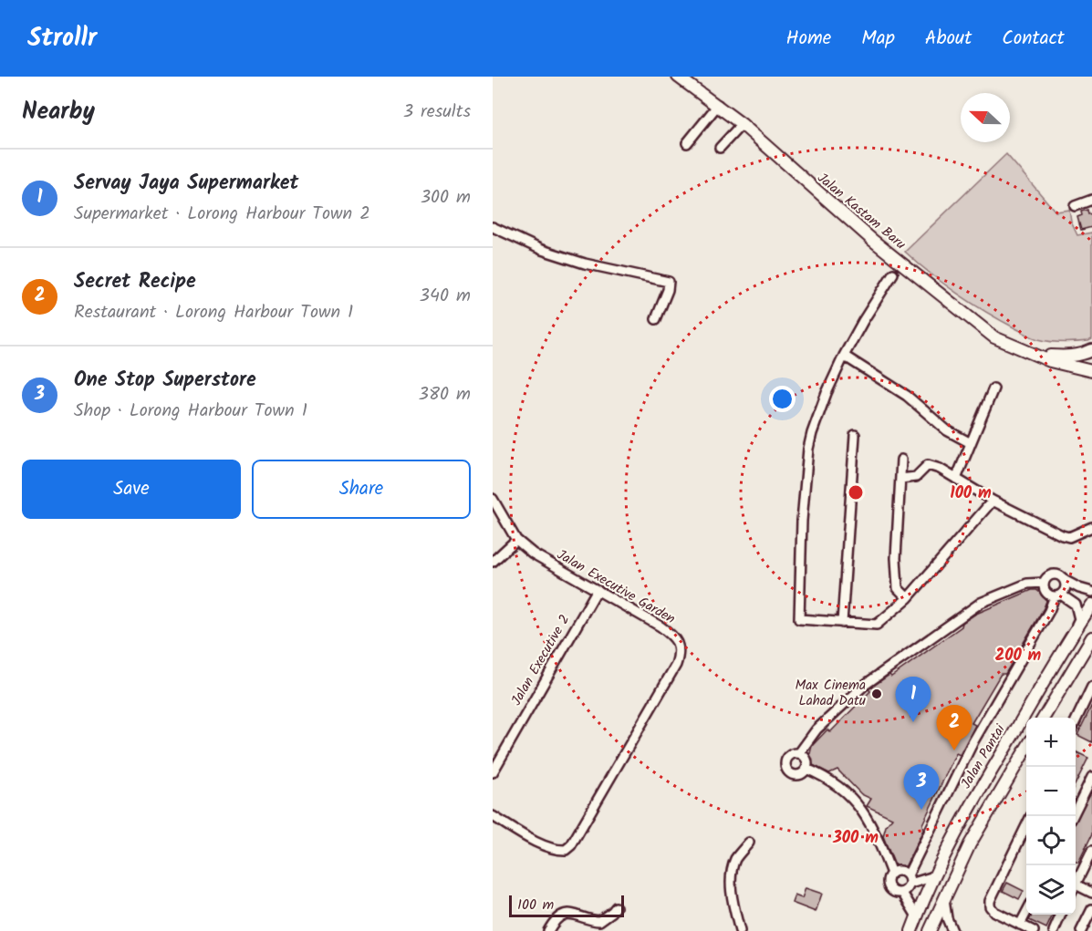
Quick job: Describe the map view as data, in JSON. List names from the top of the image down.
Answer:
{
  "streets": {
    "street": [
      "Jalan Kastam Baru",
      "Jalan Executive Garden",
      "Jalan Executive 2",
      "Jalan Pantai"
    ]
  },
  "crossings": [
    ["Jalan Executive Garden", "Jalan Executive 2"]
  ],
  "places": ["Max Cinema Lahad Datu"],
  "scale_bar": "100 m",
  "north": "left",
  "page": {
    "header": "Strollr",
    "nav": [
      "Home",
      "Map",
      "About",
      "Contact"
    ],
    "heading": ["Nearby", "3 results"],
    "list": [
      {
        "mark": "1",
        "name": "Servay Jaya Supermarket",
        "note": "Supermarket · Lorong Harbour Town 2",
        "value": "300 m"
      },
      {
        "mark": "2",
        "name": "Secret Recipe",
        "note": "Restaurant · Lorong Harbour Town 1",
        "value": "340 m"
      },
      {
        "mark": "3",
        "name": "One Stop Superstore",
        "note": "Shop · Lorong Harbour Town 1",
        "value": "380 m"
      }
    ],
    "buttons": ["Save", "Share"],
    "pins": ["1", "2", "3"],
    "map_buttons": ["+", "−"],
    "scale": "100 m"
  },
  "rings": ["100 m", "200 m", "300 m"]
}
